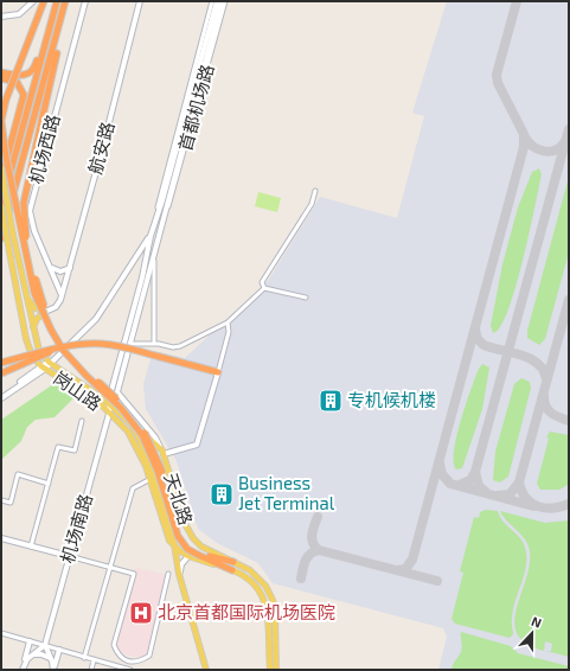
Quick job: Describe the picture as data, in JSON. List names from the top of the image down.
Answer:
{
  "streets": {
    "main road": ["岗山路", "天北路"],
    "street": [
      "首都机场路",
      "航安路",
      "机场西路",
      "机场南路"
    ]
  },
  "crossings": [
    ["首都机场路", "岗山路"],
    ["首都机场路", "天北路"],
    ["航安路", "机场西路"],
    ["岗山路", "天北路"],
    ["岗山路", "机场南路"],
    ["天北路", "机场南路"]
  ],
  "places": {
    "building": ["专机候机楼", "Business Jet Terminal"],
    "hospital": ["北京首都国际机场医院"]
  },
  "north": "top"
}
